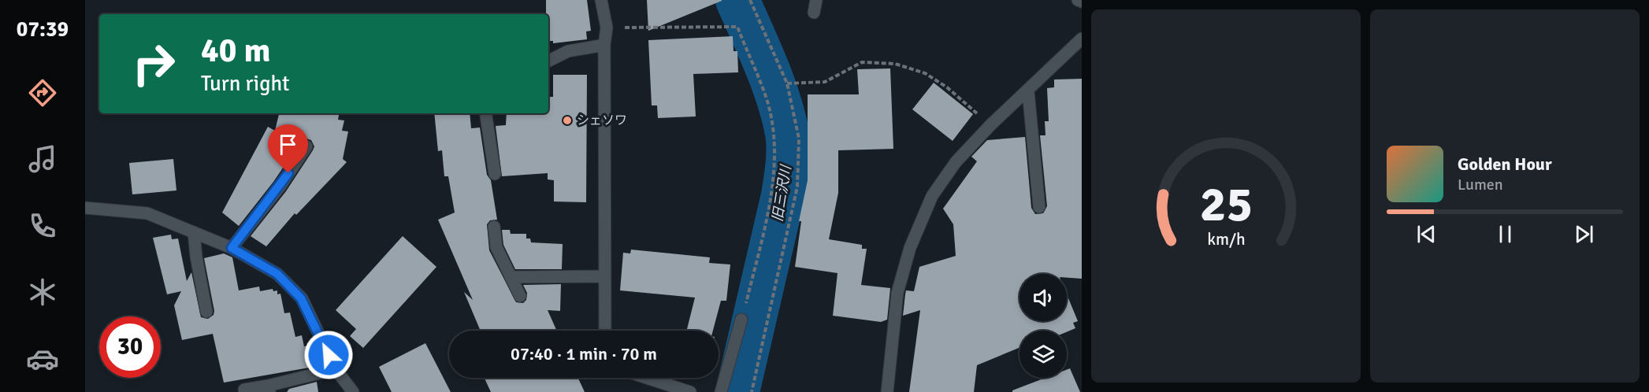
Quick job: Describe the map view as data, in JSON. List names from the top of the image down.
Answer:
{
  "water": ["旧三沢川"],
  "places": ["シェソワ"],
  "page": {
    "tabs": "07:39",
    "turn": ["40 m", "Turn right"],
    "song": ["Golden Hour", "Lumen"],
    "limit": "30",
    "trip": "07:40 · 1 min · 70 m",
    "gauge": ["25", "km/h"]
  }
}
